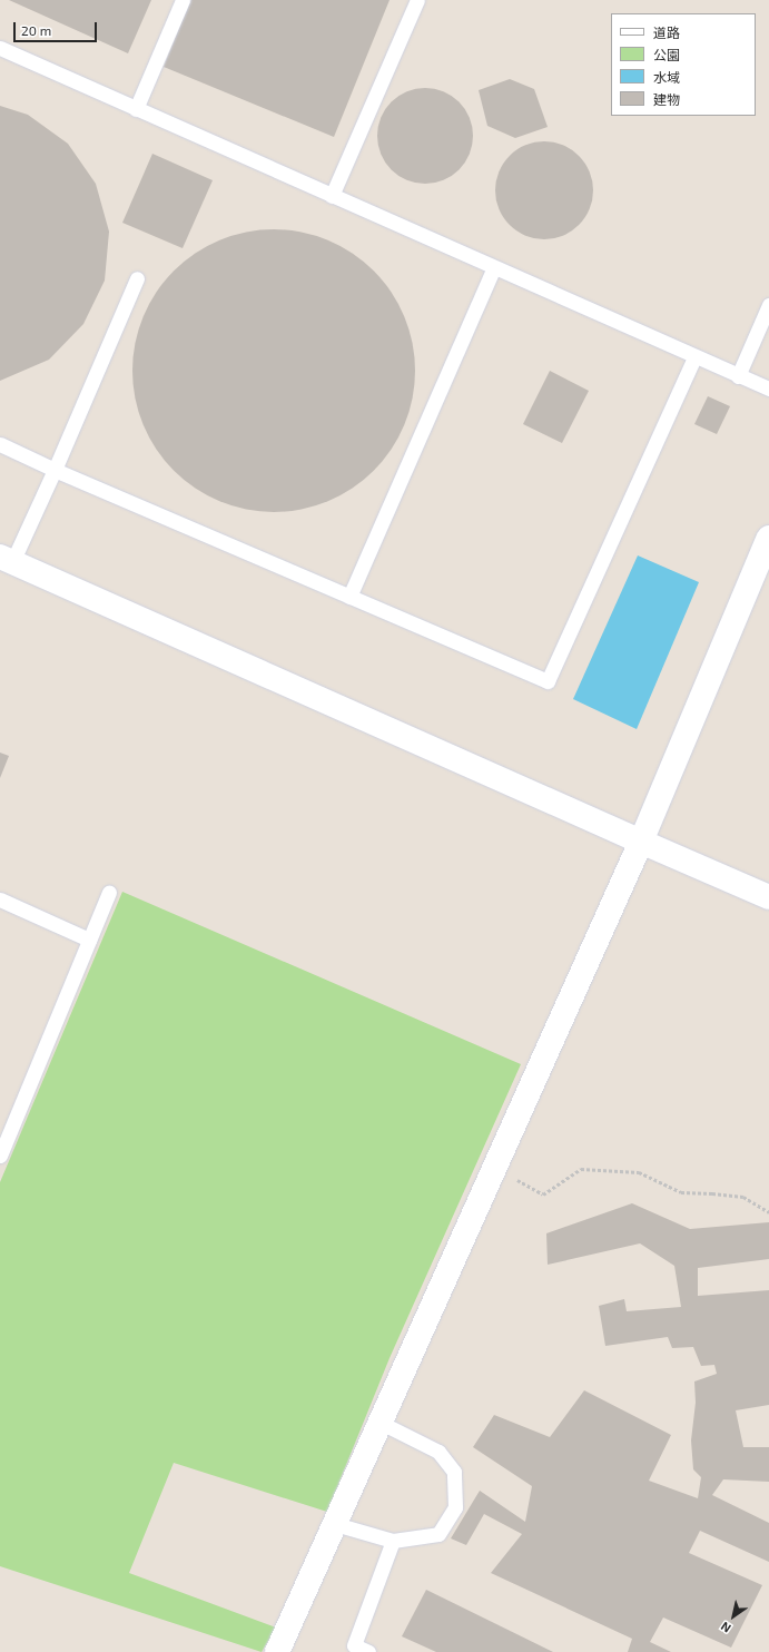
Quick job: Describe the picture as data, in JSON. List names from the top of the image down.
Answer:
{
  "legend": [
    "道路",
    "公園",
    "水域",
    "建物"
  ],
  "scale_bar": "20 m",
  "north": "bottom left"
}
